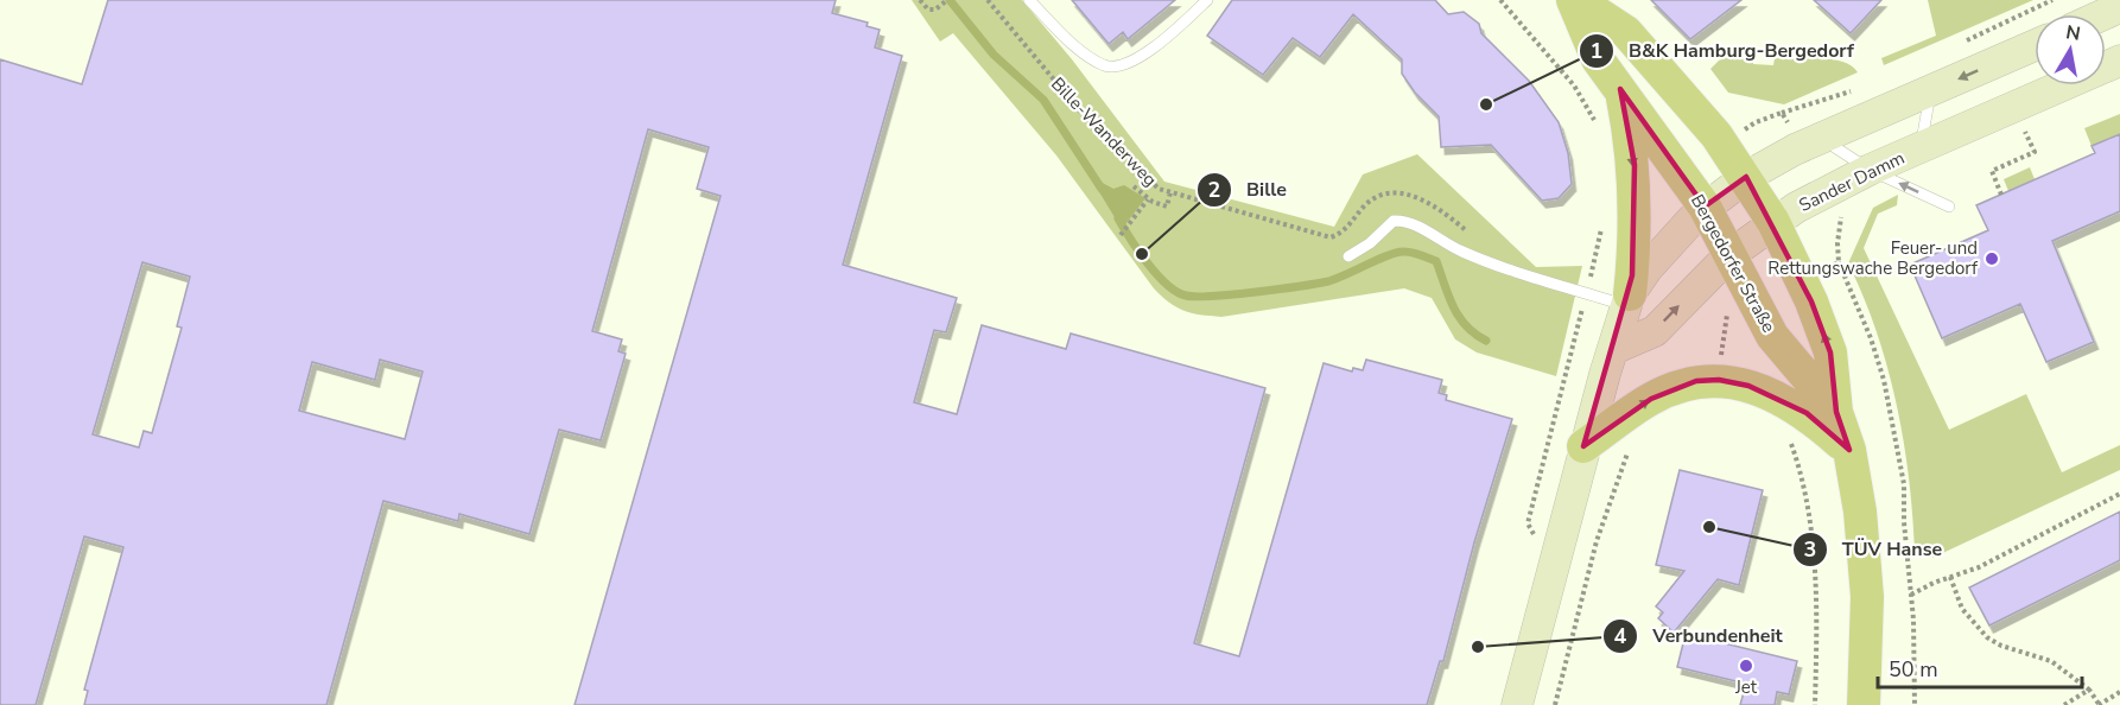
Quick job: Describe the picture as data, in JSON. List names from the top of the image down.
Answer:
{
  "streets": {
    "main road": ["Sander Damm", "Bergedorfer Straße"],
    "path": ["Bille-Wanderweg"]
  },
  "crossings": [
    ["Sander Damm", "Bergedorfer Straße"]
  ],
  "places": [
    "B&K Hamburg-Bergedorf",
    "Bille",
    "Feuer- und Rettungswache Bergedorf",
    "TÜV Hanse",
    "Verbundenheit",
    "Jet"
  ],
  "scale_bar": "50 m",
  "north": "top"
}
